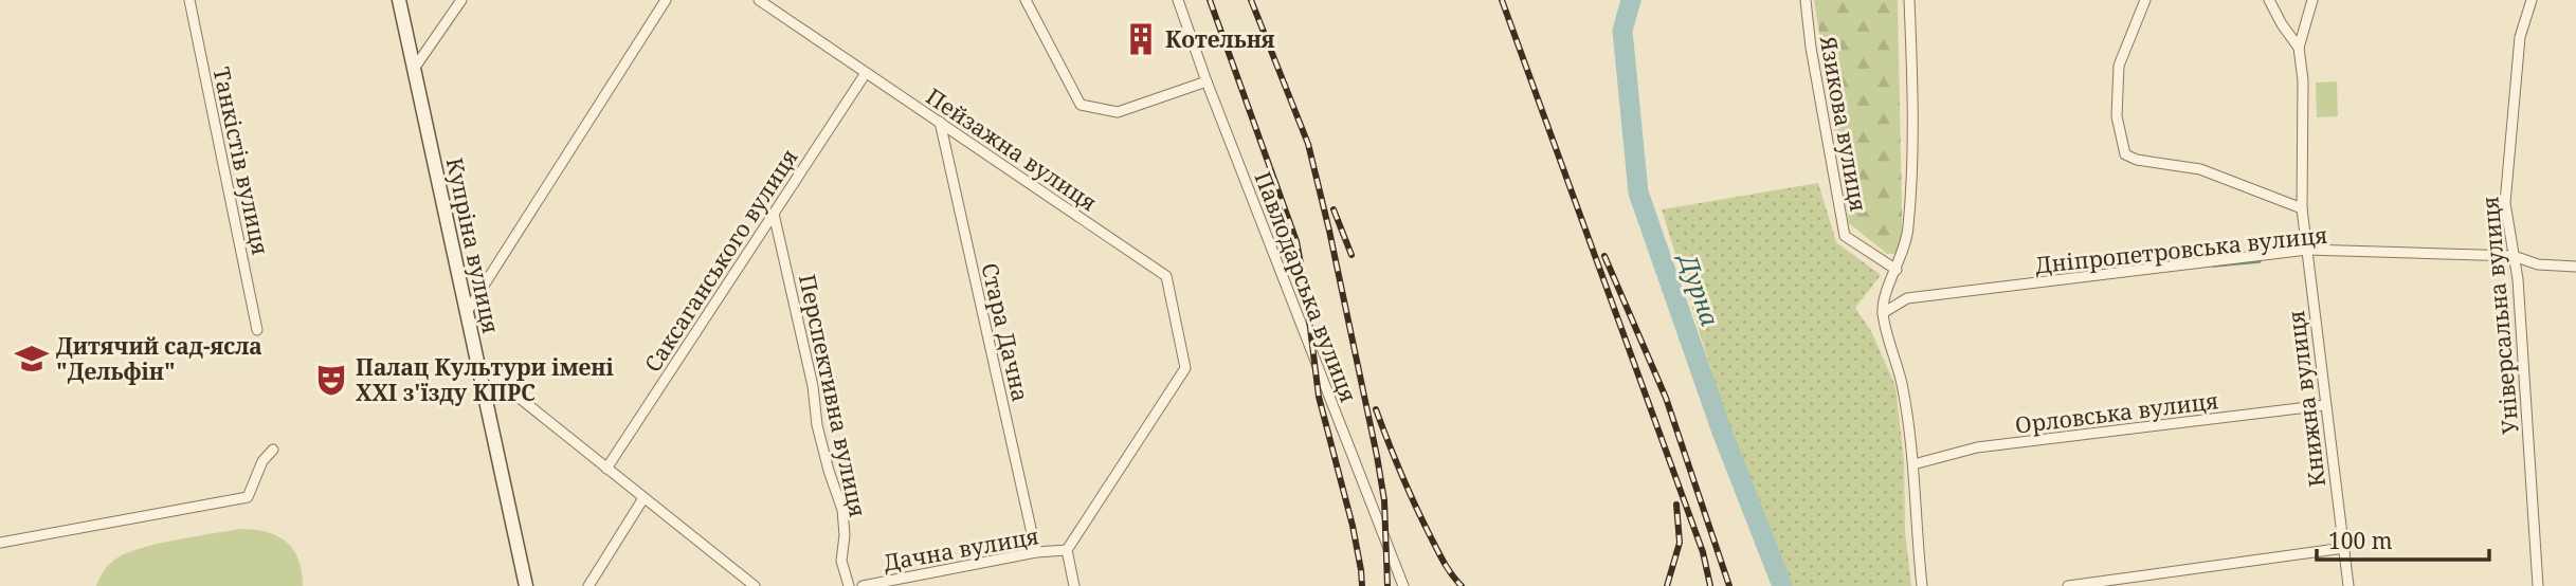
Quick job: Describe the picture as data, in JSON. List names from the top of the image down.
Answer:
{
  "streets": {
    "main road": ["Купріна вулиця"],
    "street": [
      "Язикова вулиця",
      "Пейзажна вулиця",
      "Танкістів вулиця",
      "Дніпропетровська вулиця",
      "Саксаганського вулиця",
      "Павлодарська вулиця",
      "Універсальна вулиця",
      "Стара Дачна",
      "Перспективна вулиця",
      "Книжна вулиця",
      "Орловська вулиця",
      "Дачна вулиця"
    ]
  },
  "crossings": [
    ["Пейзажна вулиця", "Саксаганського вулиця"],
    ["Пейзажна вулиця", "Стара Дачна"],
    ["Пейзажна вулиця", "Дачна вулиця"],
    ["Дніпропетровська вулиця", "Універсальна вулиця"],
    ["Дніпропетровська вулиця", "Книжна вулиця"],
    ["Саксаганського вулиця", "Перспективна вулиця"],
    ["Стара Дачна", "Дачна вулиця"],
    ["Книжна вулиця", "Орловська вулиця"]
  ],
  "water": ["Дурна"],
  "places": {
    "building": ["Котельня"],
    "school or university": ["Дитячий сад-ясла \"Дельфін\""],
    "theatre": ["Палац Культури імені XXI з'їзду КПРС"]
  },
  "scale_bar": "100 m"
}
